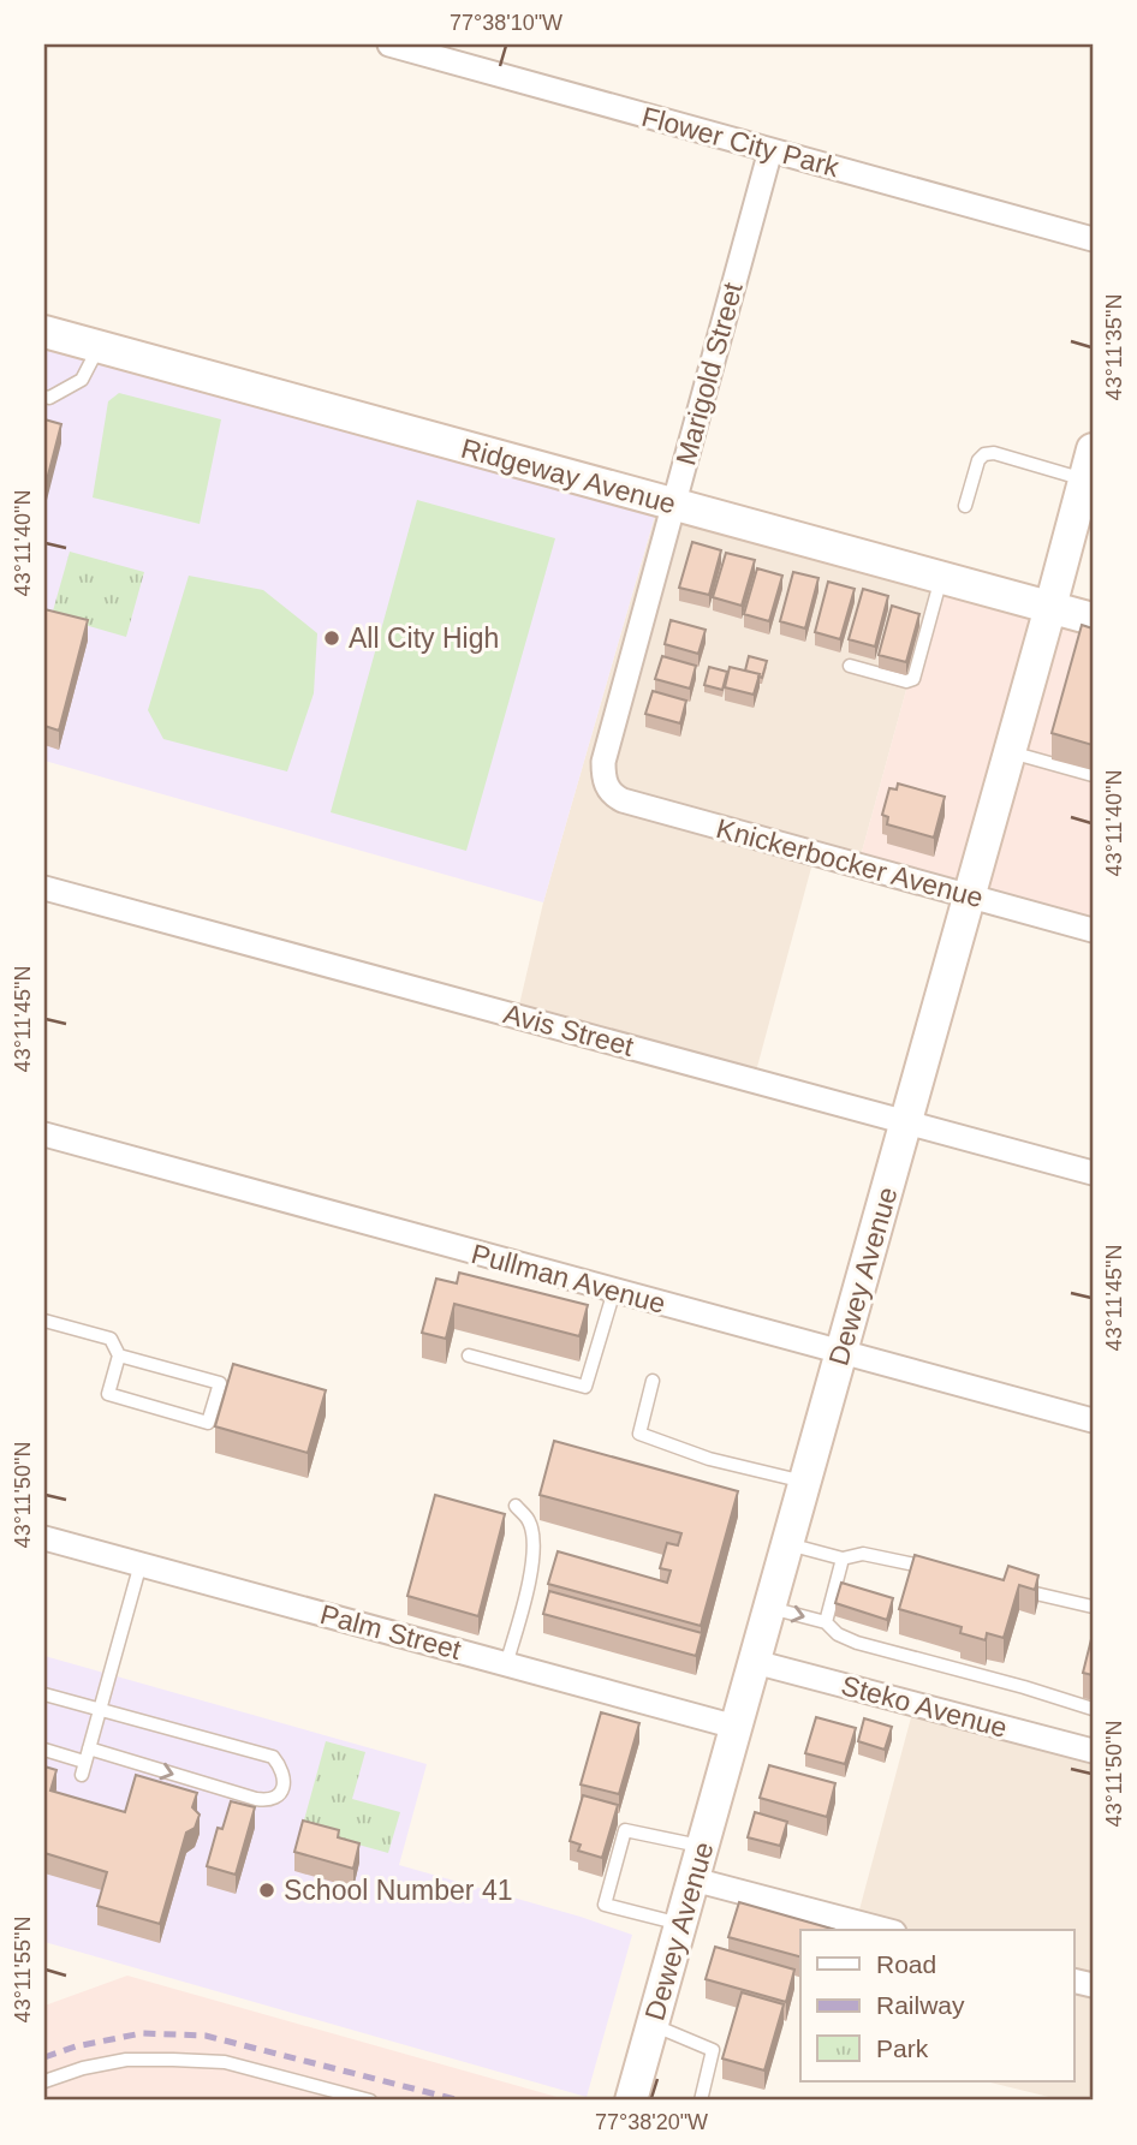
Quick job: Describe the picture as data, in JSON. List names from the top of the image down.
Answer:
{
  "streets": {
    "street": [
      "Flower City Park",
      "Marigold Street",
      "Ridgeway Avenue",
      "Knickerbocker Avenue",
      "Avis Street",
      "Dewey Avenue",
      "Pullman Avenue",
      "Palm Street",
      "Steko Avenue"
    ]
  },
  "crossings": [
    ["Flower City Park", "Marigold Street"],
    ["Marigold Street", "Ridgeway Avenue"],
    ["Marigold Street", "Knickerbocker Avenue"],
    ["Ridgeway Avenue", "Dewey Avenue"],
    ["Knickerbocker Avenue", "Dewey Avenue"],
    ["Avis Street", "Dewey Avenue"],
    ["Dewey Avenue", "Pullman Avenue"],
    ["Dewey Avenue", "Palm Street"],
    ["Dewey Avenue", "Steko Avenue"]
  ],
  "places": ["All City High", "School Number 41"],
  "legend": ["Road", "Railway", "Park"],
  "coordinates": [
    "77°38'10\"W",
    "43°11'35\"N",
    "43°11'40\"N",
    "43°11'45\"N",
    "43°11'50\"N",
    "43°11'55\"N",
    "77°38'20\"W"
  ]
}
